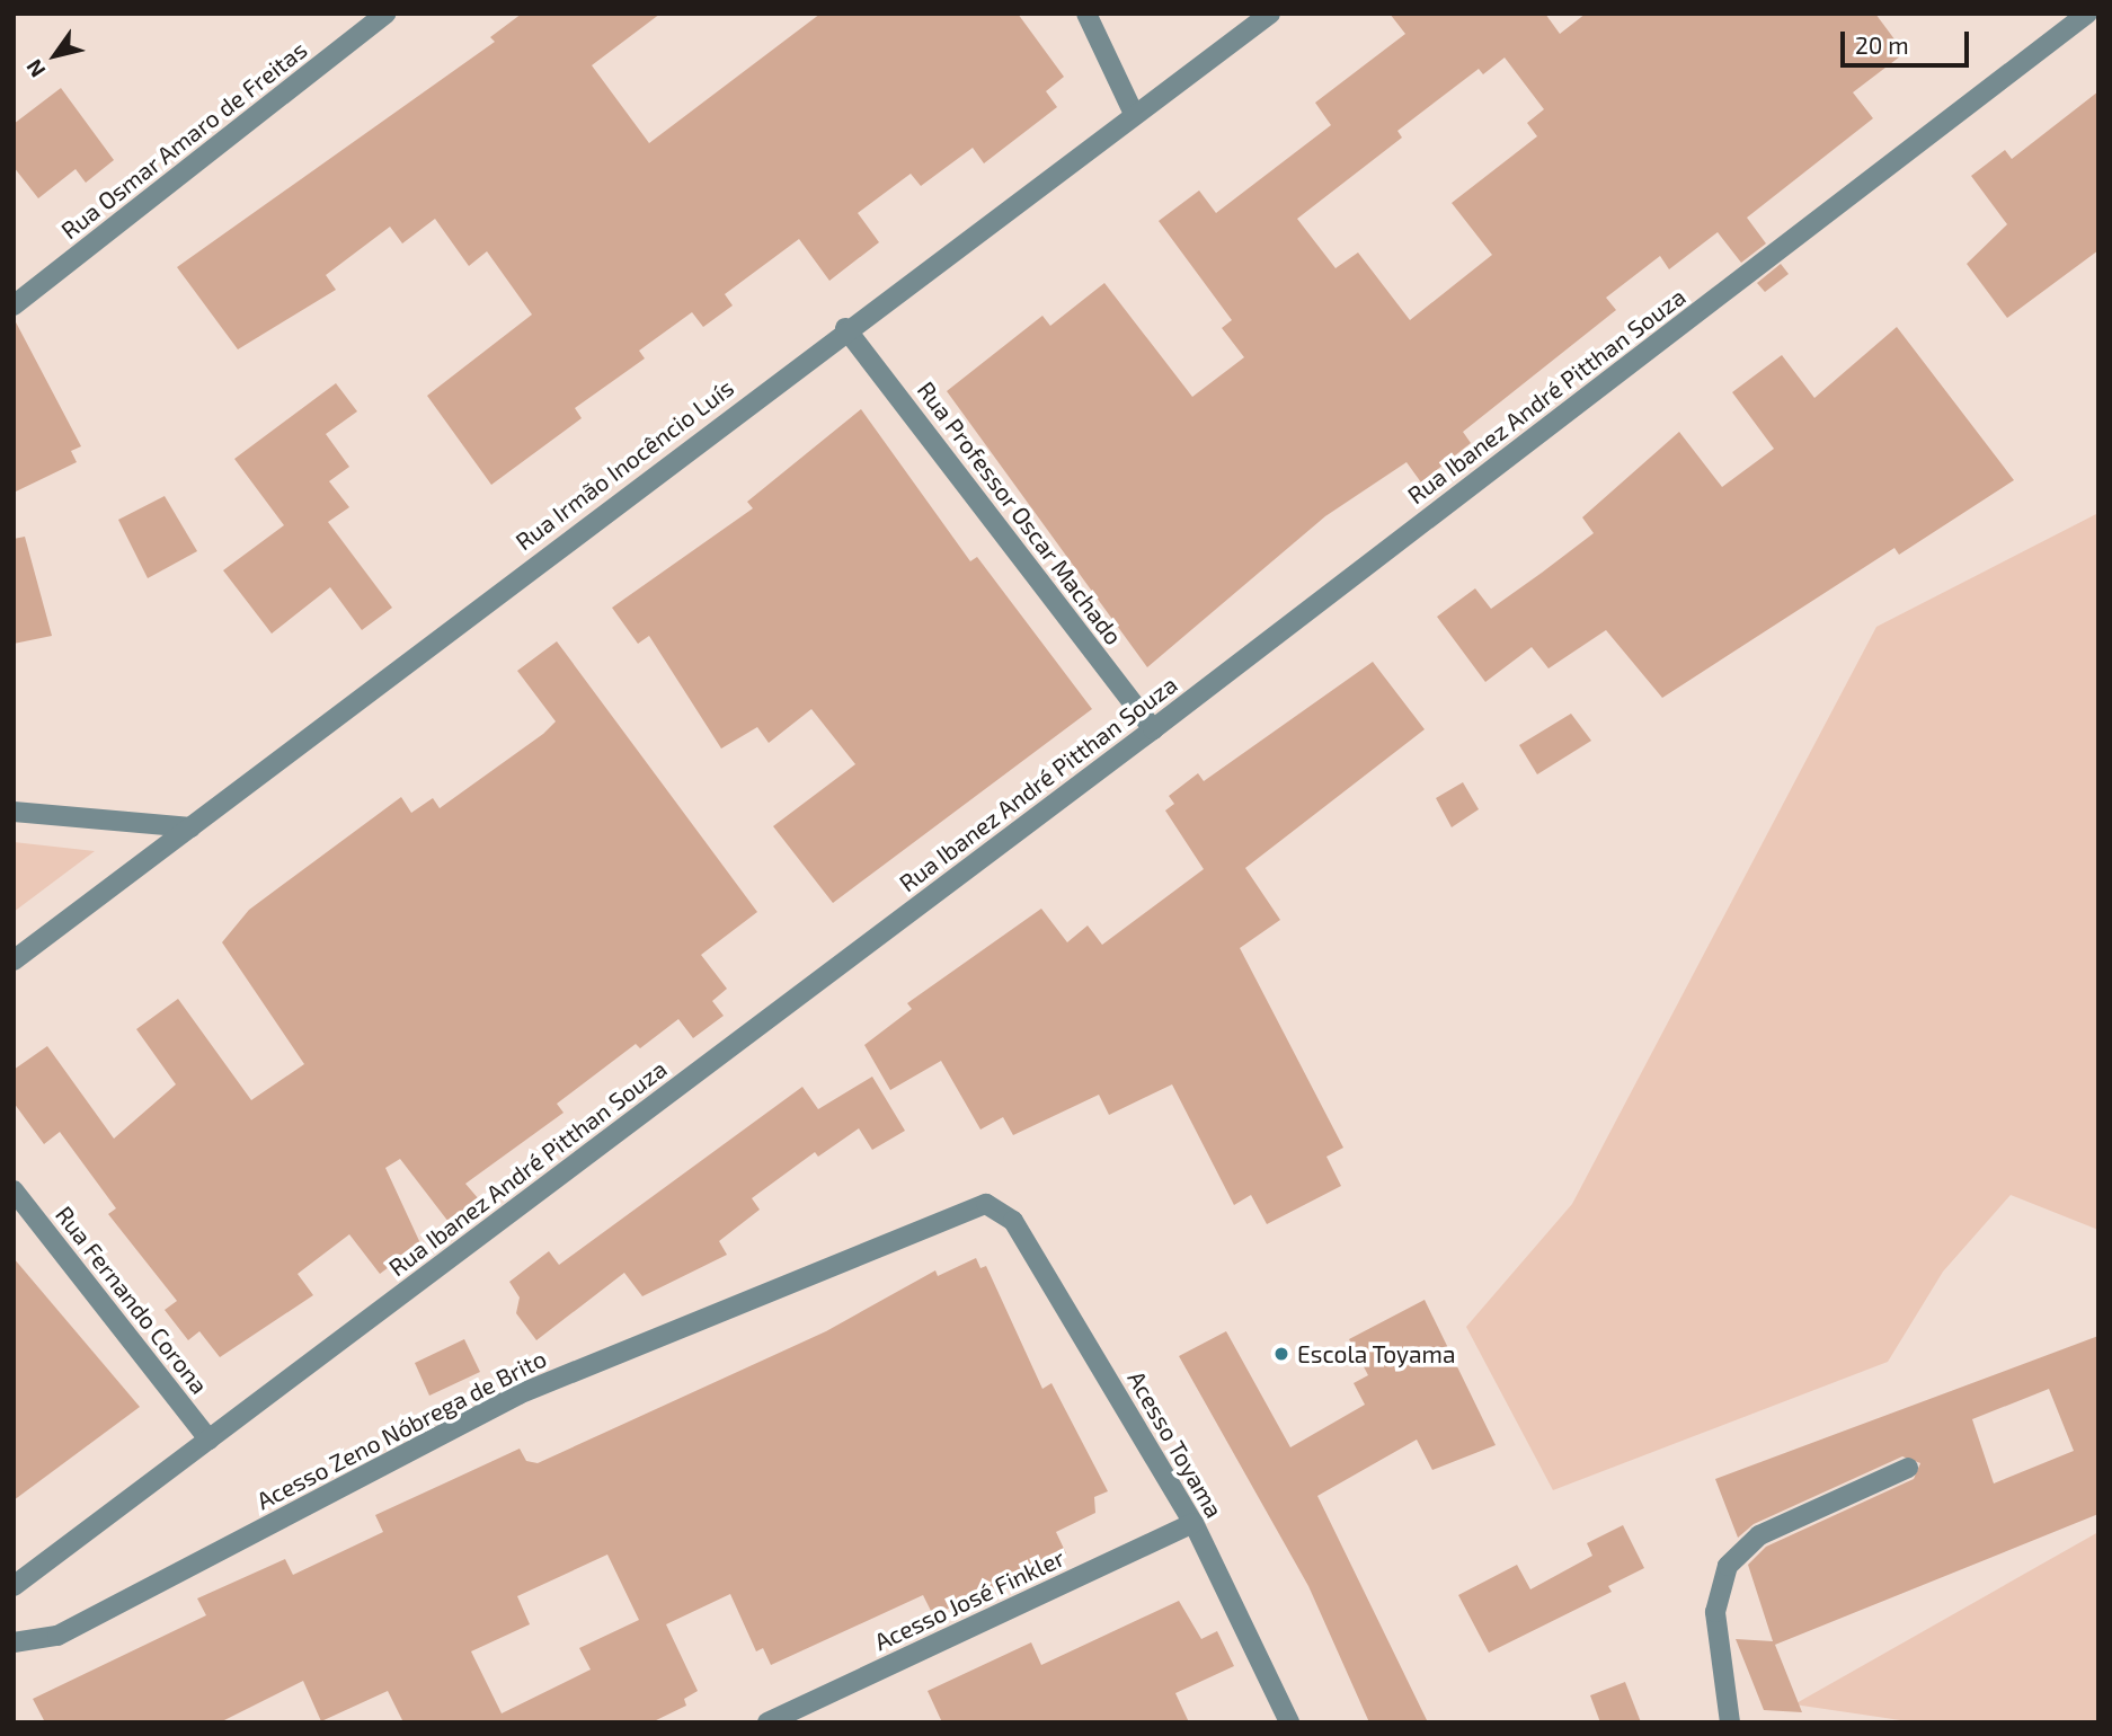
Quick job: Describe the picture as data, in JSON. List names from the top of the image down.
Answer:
{
  "streets": {
    "street": [
      "Rua Osmar Amaro de Freitas",
      "Rua Ibanez André Pitthan Souza",
      "Rua Irmão Inocêncio Luís",
      "Rua Professor Oscar Machado",
      "Rua Fernando Corona",
      "Acesso Zeno Nóbrega de Brito",
      "Acesso Toyama",
      "Acesso José Finkler"
    ]
  },
  "crossings": [
    ["Rua Ibanez André Pitthan Souza", "Rua Professor Oscar Machado"],
    ["Rua Ibanez André Pitthan Souza", "Rua Fernando Corona"],
    ["Rua Irmão Inocêncio Luís", "Rua Professor Oscar Machado"],
    ["Acesso Zeno Nóbrega de Brito", "Acesso Toyama"],
    ["Acesso Toyama", "Acesso José Finkler"]
  ],
  "places": ["Escola Toyama"],
  "scale_bar": "20 m",
  "north": "bottom left"
}
